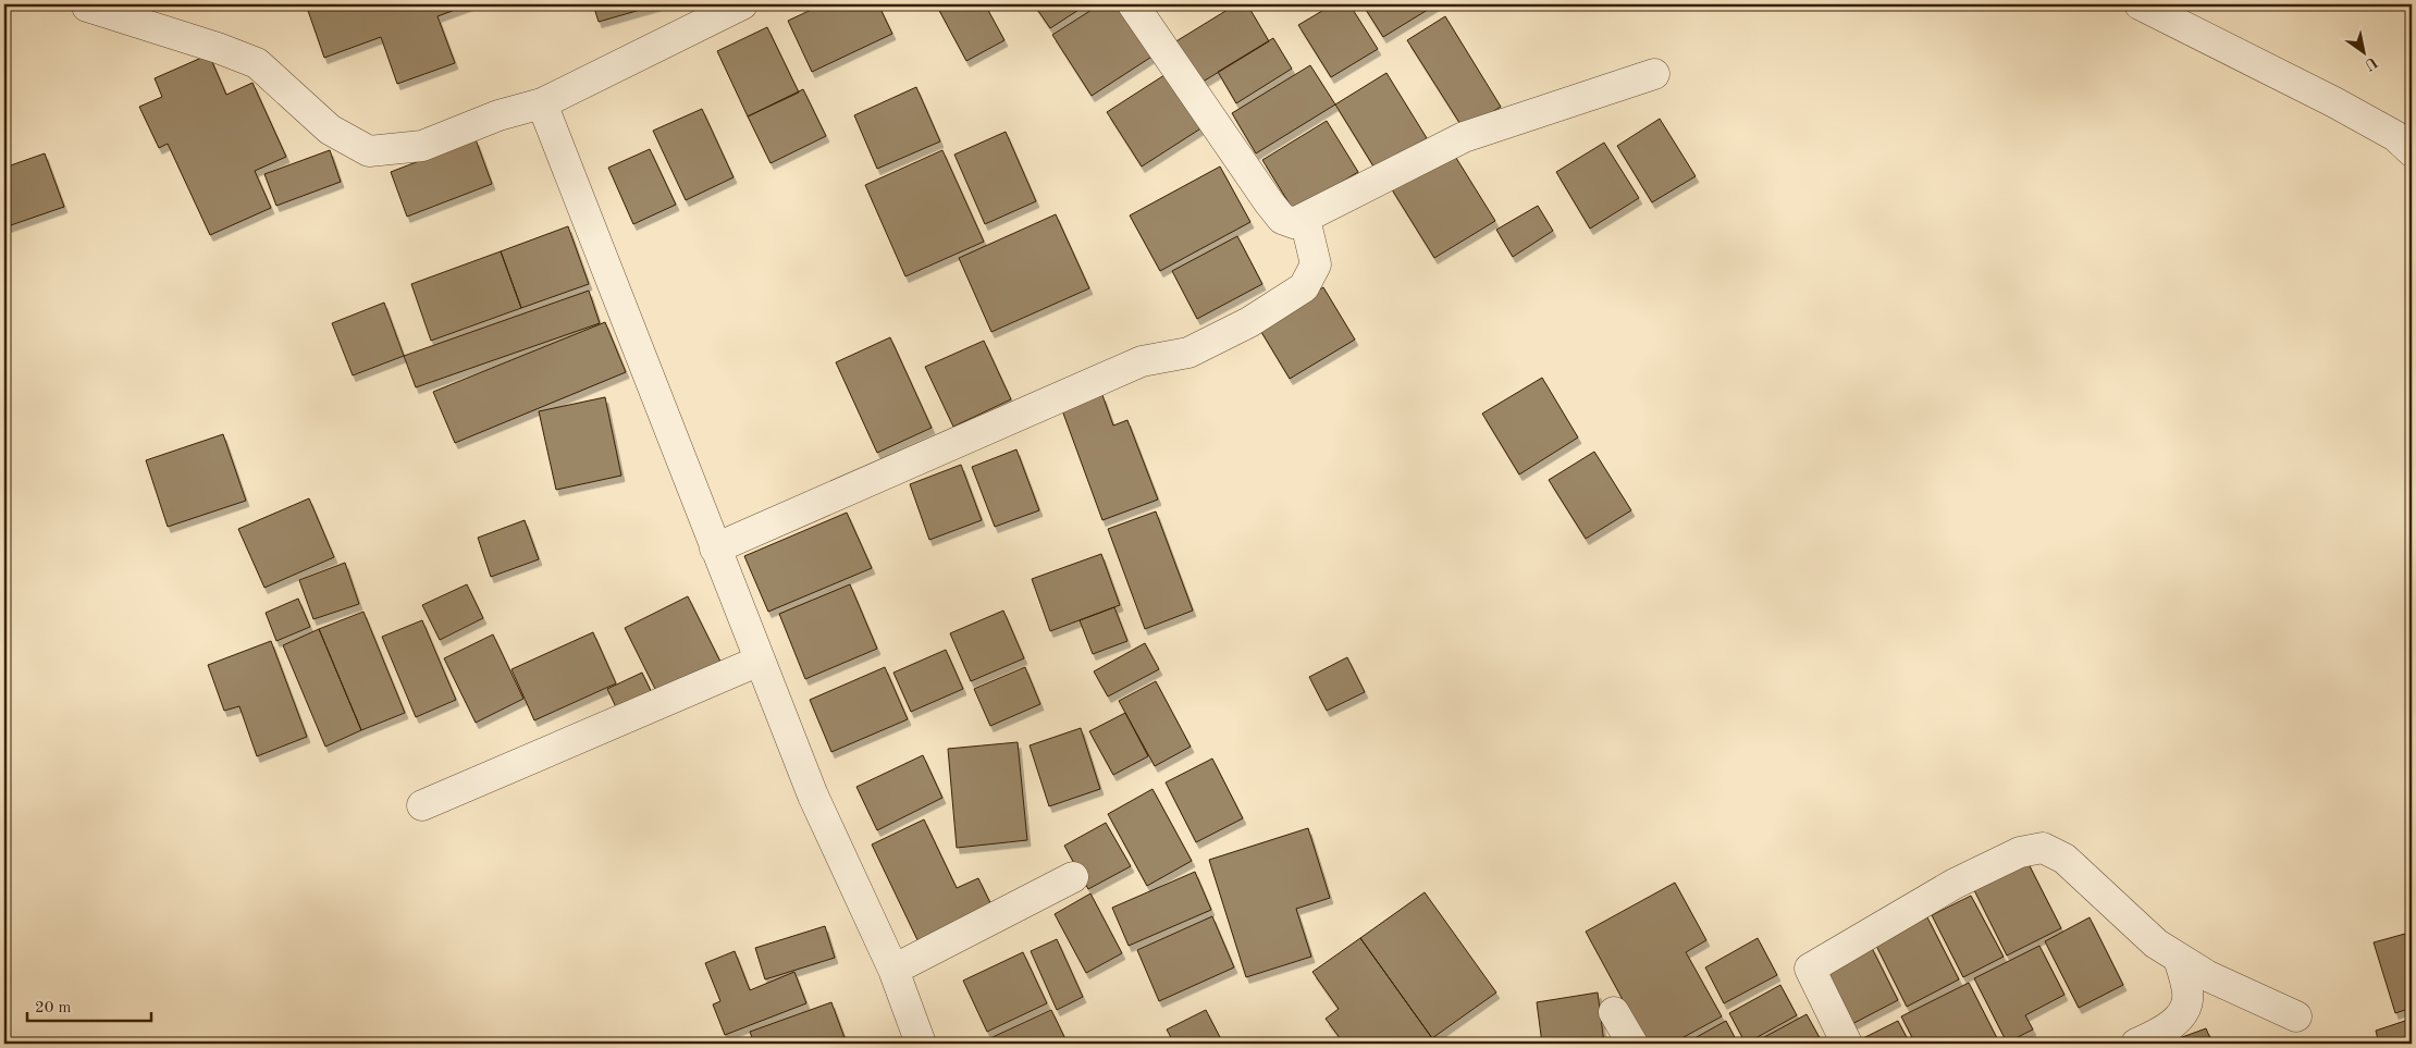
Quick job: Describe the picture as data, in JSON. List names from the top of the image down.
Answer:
{
  "scale_bar": "20 m",
  "north": "bottom right"
}
